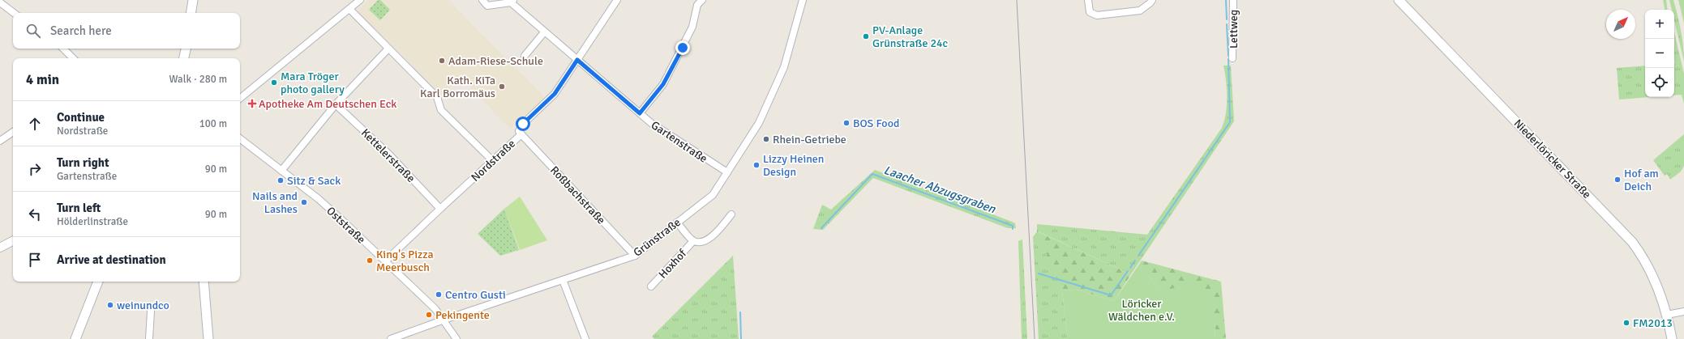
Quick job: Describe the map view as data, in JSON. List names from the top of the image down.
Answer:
{
  "streets": {
    "main road": ["Niederlöricker Straße"],
    "street": [
      "Lettweg",
      "Gartenstraße",
      "Kettelerstraße",
      "Nordstraße",
      "Roßbachstraße",
      "Oststraße",
      "Grünstraße",
      "Hoxhof"
    ]
  },
  "crossings": [
    ["Gartenstraße", "Nordstraße"],
    ["Gartenstraße", "Grünstraße"],
    ["Kettelerstraße", "Nordstraße"],
    ["Nordstraße", "Roßbachstraße"],
    ["Nordstraße", "Oststraße"],
    ["Roßbachstraße", "Grünstraße"],
    ["Oststraße", "Grünstraße"],
    ["Grünstraße", "Hoxhof"]
  ],
  "water": ["Laacher Abzugsgraben"],
  "parks": ["Löricker Wäldchen e.V."],
  "places": {
    "other": [
      "PV-Anlage Grünstraße 24c",
      "Adam-Riese-Schule",
      "Mara Tröger photo gallery",
      "Kath. KiTa Karl Borromäus",
      "BOS Food",
      "Rhein-Getriebe",
      "Lizzy Heinen Design",
      "Hof am Deich",
      "Sitz & Sack",
      "Nails and Lashes",
      "King's Pizza Meerbusch",
      "Centro Gusti",
      "weinundco",
      "Pekingente",
      "FM2013"
    ],
    "health": ["Apotheke Am Deutschen Eck"]
  },
  "north": "top right",
  "page": {
    "map_buttons": ["+", "−"],
    "search": "Search here",
    "heading": ["4 min", "Walk · 280 m"],
    "list": [
      ["Continue", "Nordstraße", "100 m"],
      ["Turn right", "Gartenstraße", "90 m"],
      ["Turn left", "Hölderlinstraße", "90 m"],
      "Arrive at destination"
    ]
  }
}
